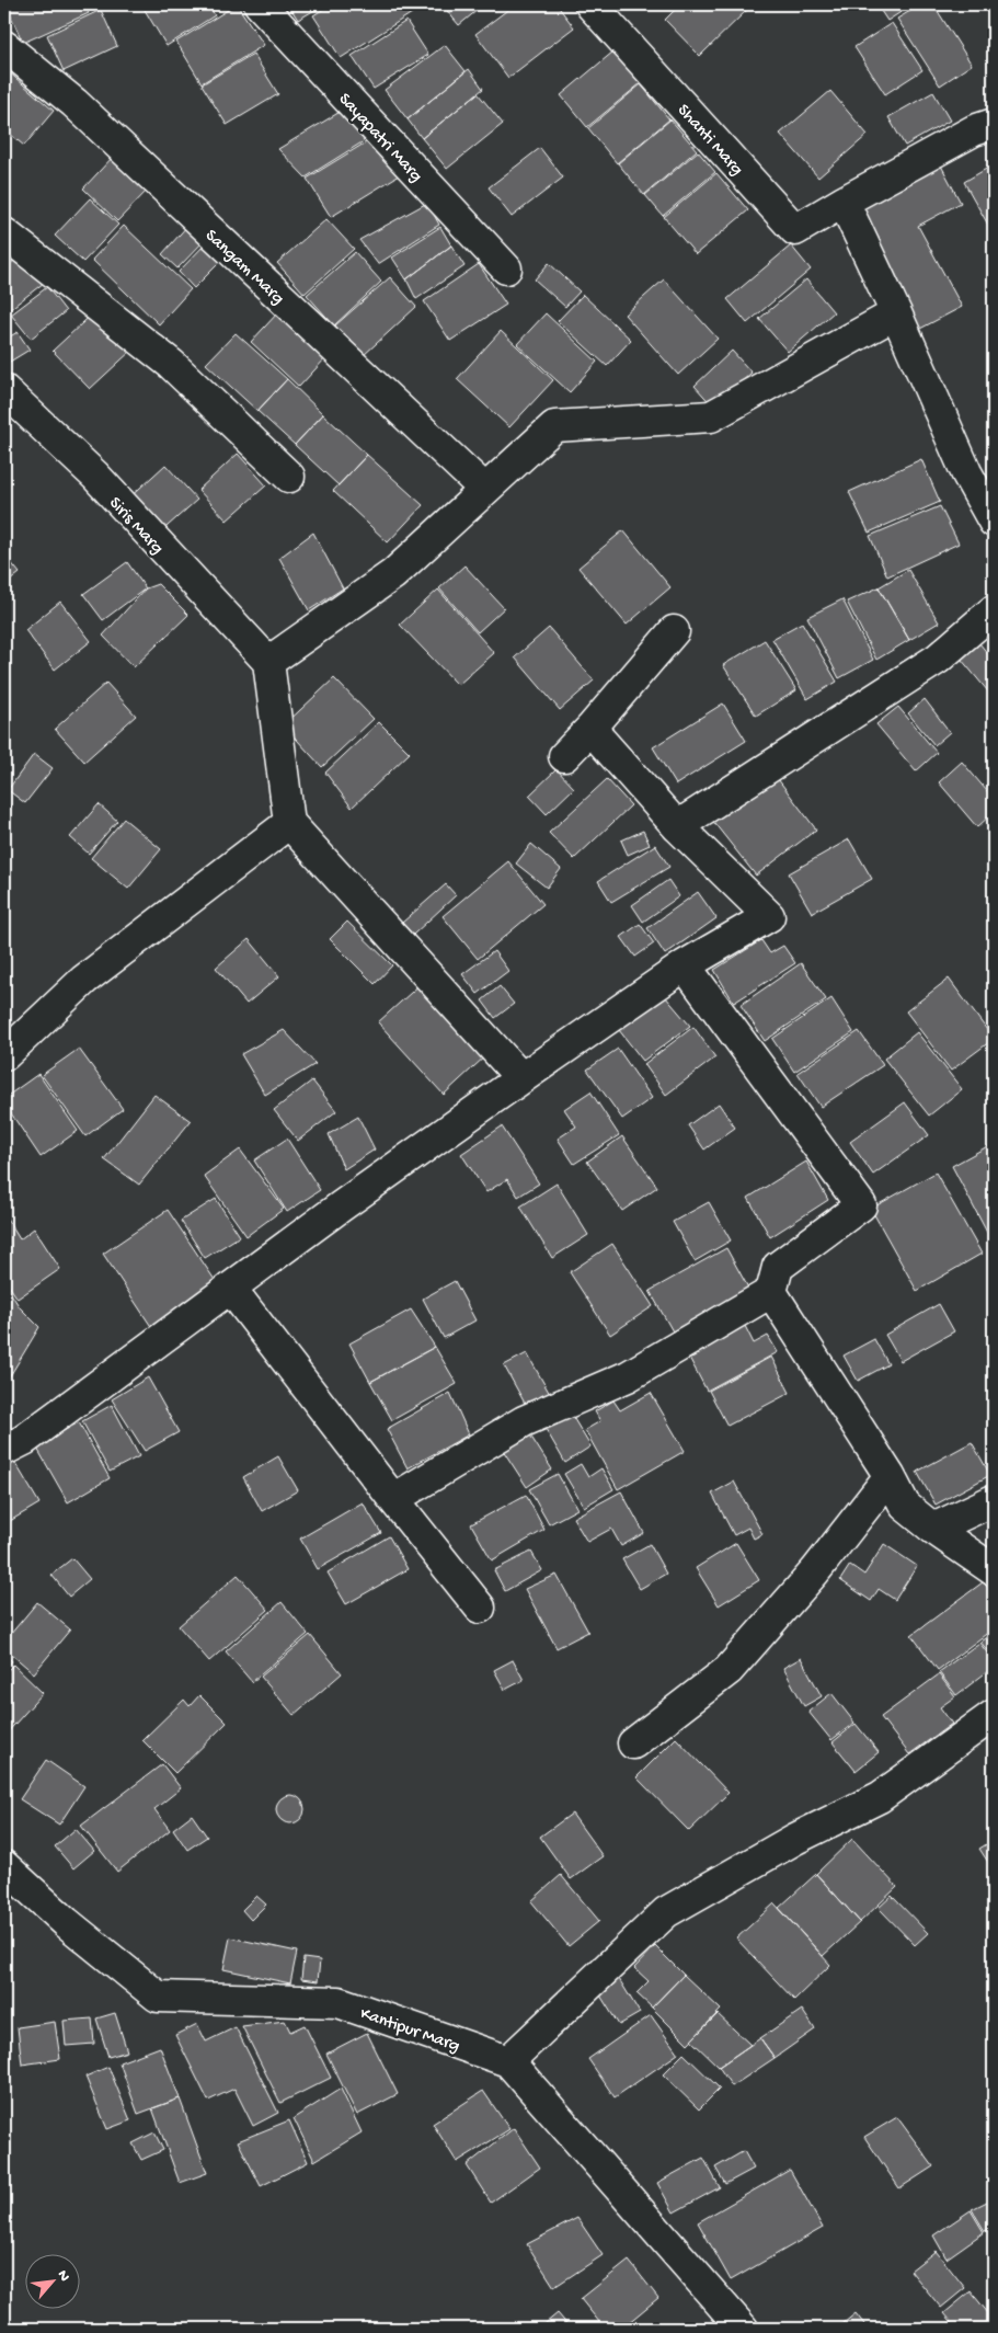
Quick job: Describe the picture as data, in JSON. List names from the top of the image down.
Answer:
{
  "streets": {
    "street": [
      "Sayapatri Marg",
      "Shanti Marg",
      "Sangam Marg",
      "Siris Marg",
      "Kantipur Marg"
    ]
  },
  "north": "top right"
}
